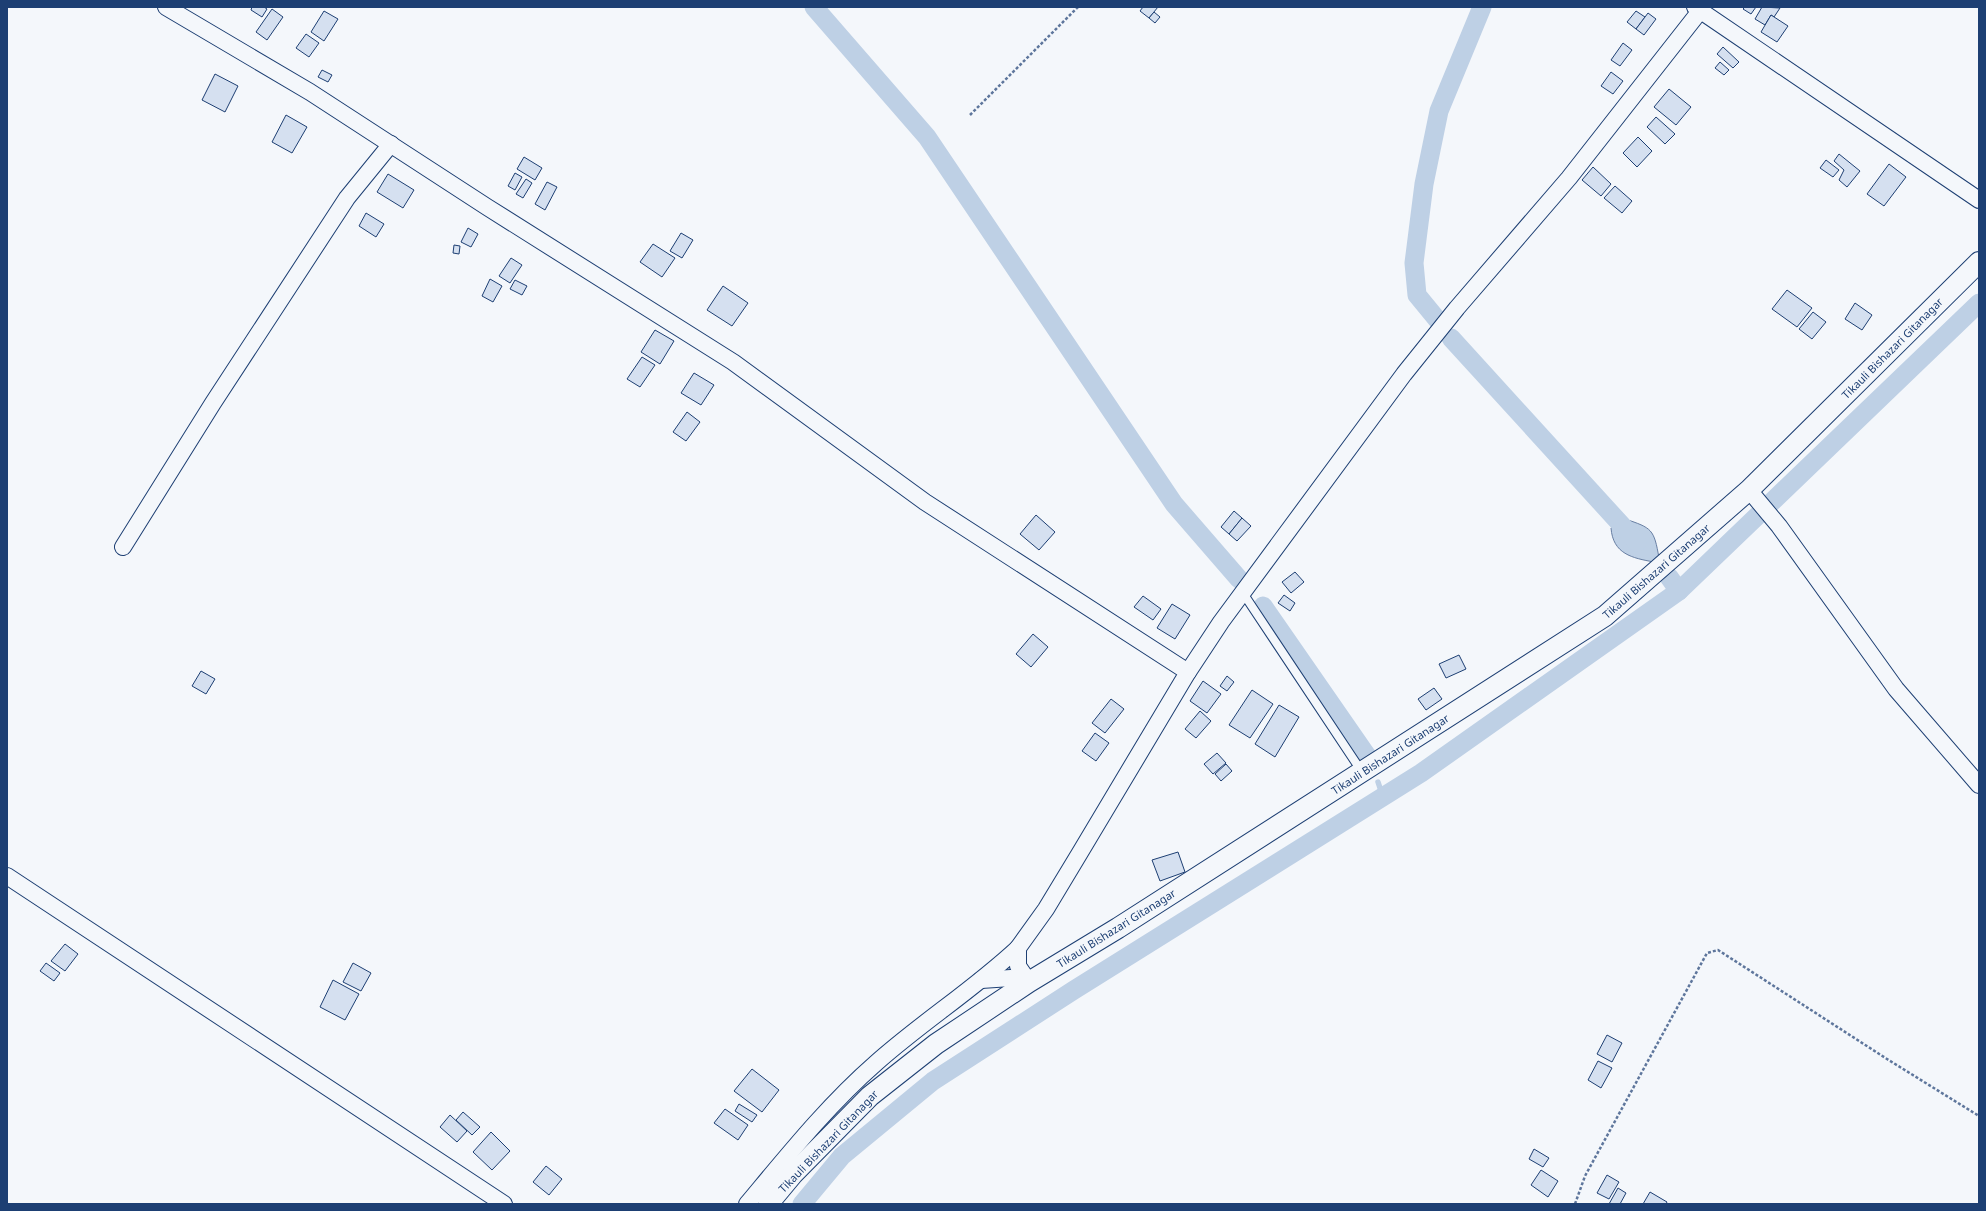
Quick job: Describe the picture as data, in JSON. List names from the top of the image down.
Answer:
{
  "streets": {
    "street": ["Tikauli Bishazari Gitanagar"]
  }
}
